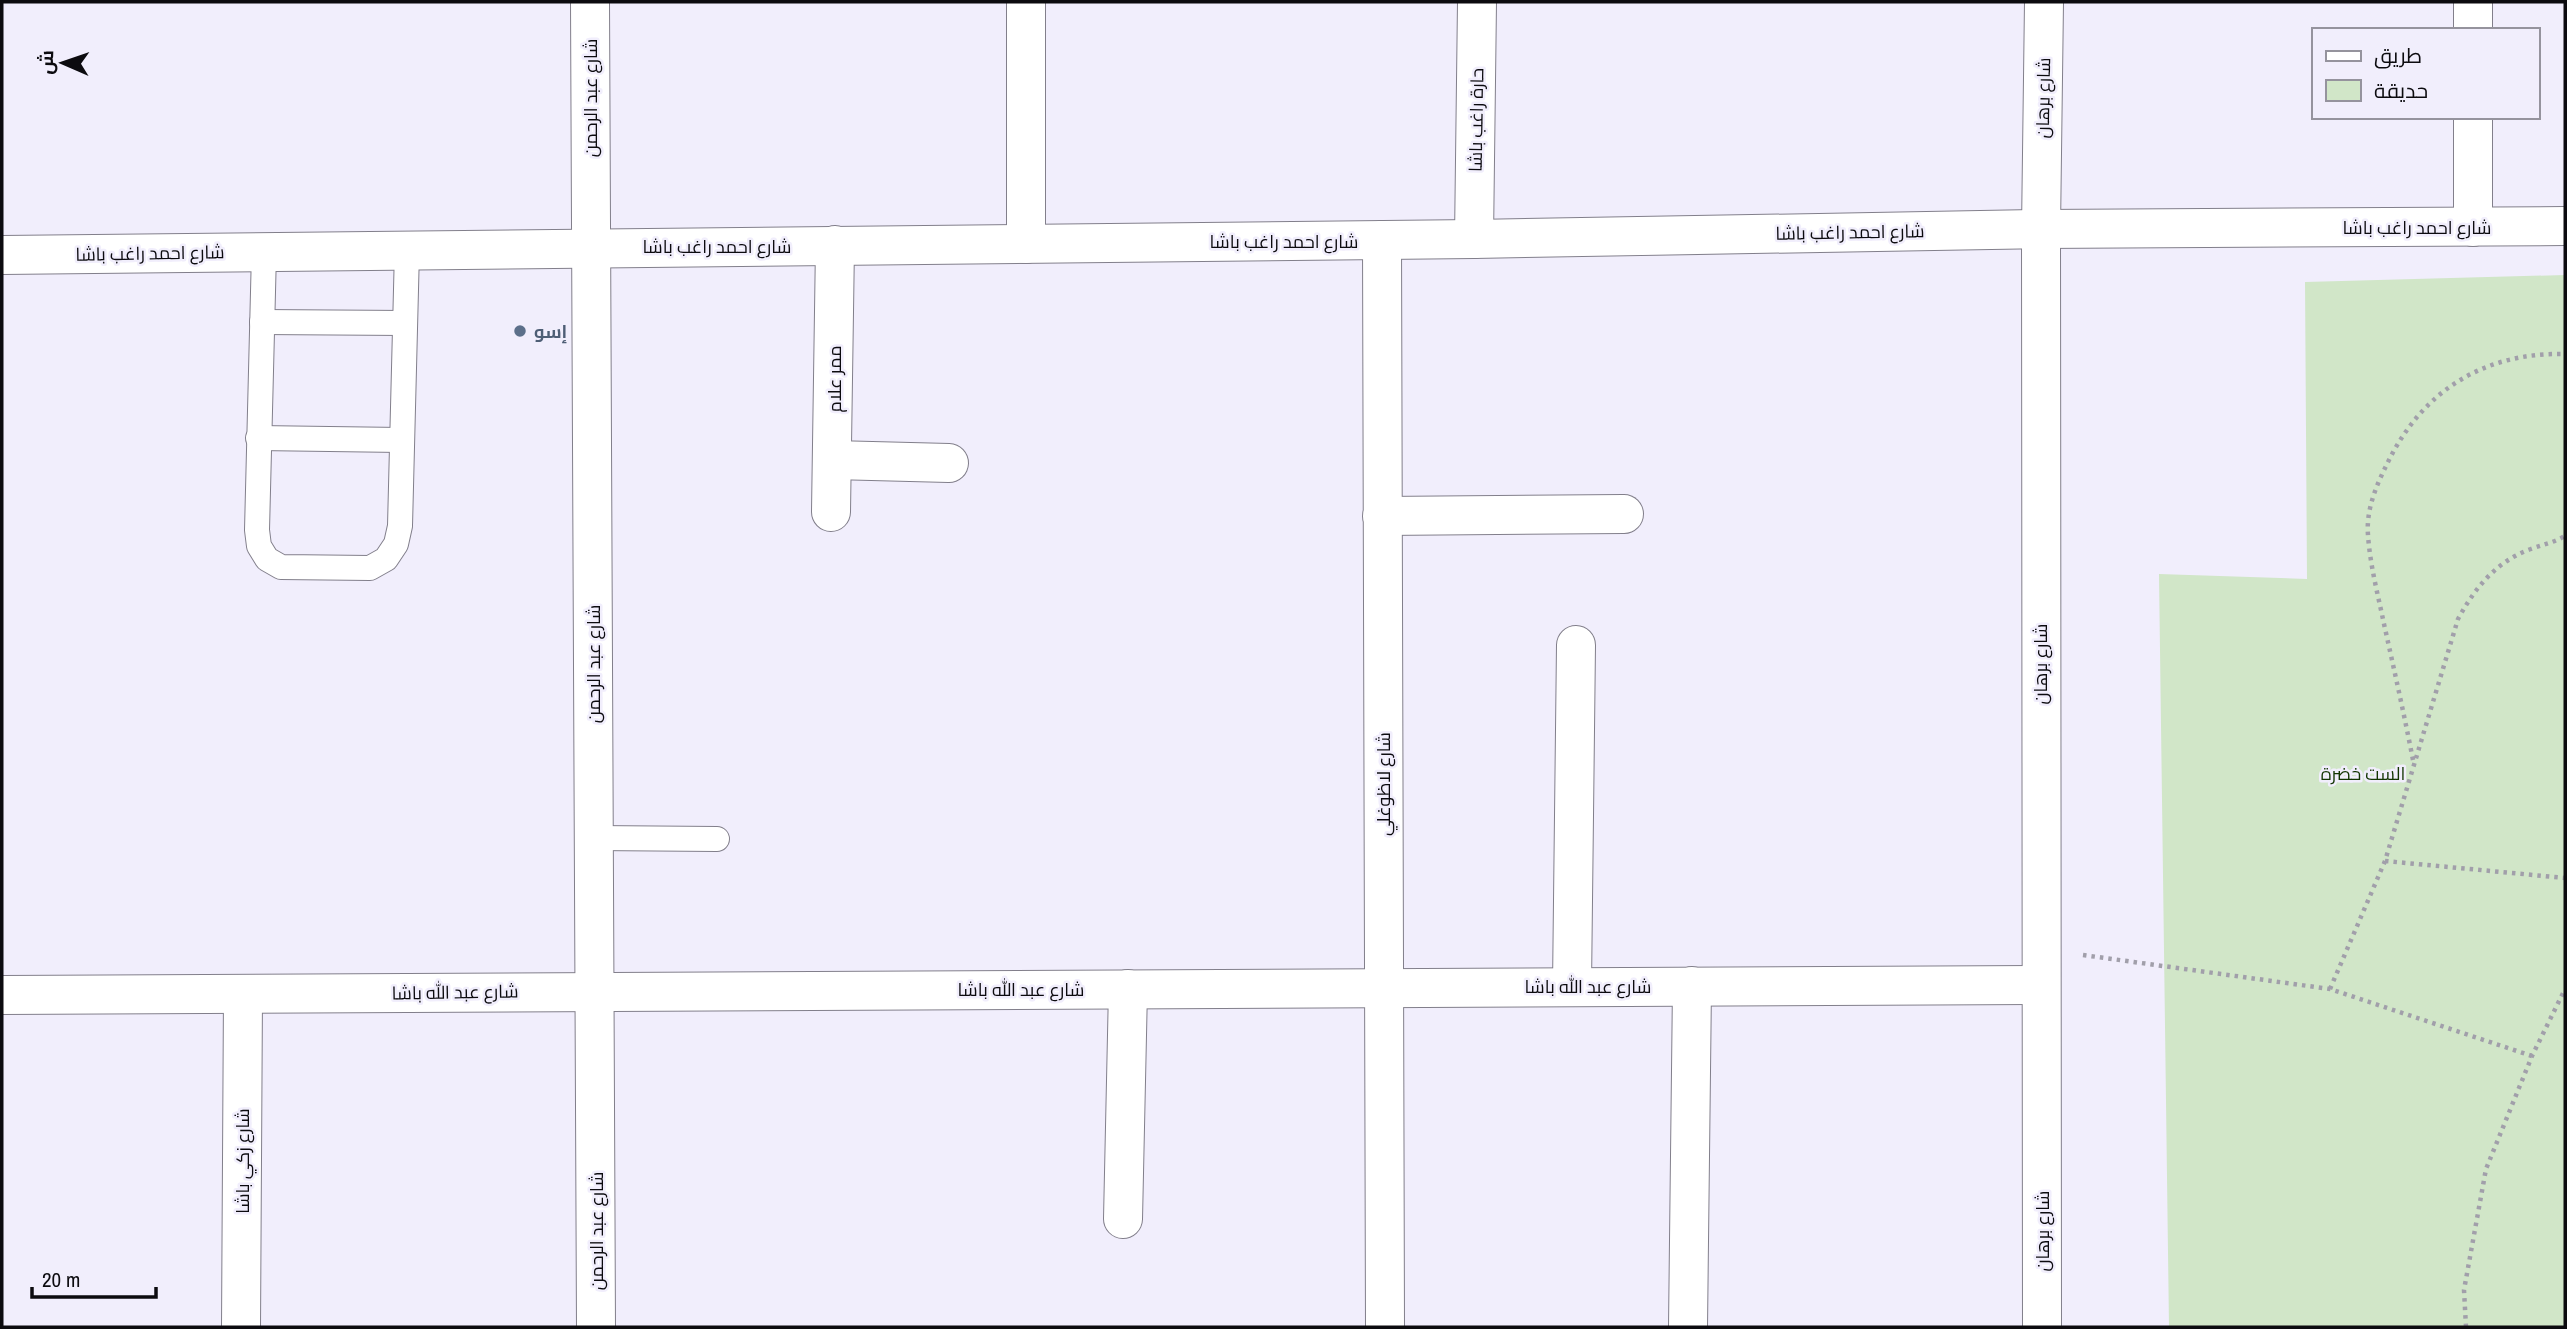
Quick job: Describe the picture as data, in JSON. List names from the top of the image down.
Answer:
{
  "streets": {
    "street": [
      "شارع عبد الرحمن",
      "شارع برهان",
      "حارة راغب باشا",
      "شارع احمد راغب باشا",
      "ممر علام",
      "شارع لاظوغلي",
      "شارع عبد الله باشا",
      "شارع زكي باشا"
    ]
  },
  "crossings": [
    ["شارع عبد الرحمن", "شارع احمد راغب باشا"],
    ["شارع عبد الرحمن", "شارع عبد الله باشا"],
    ["شارع برهان", "شارع احمد راغب باشا"],
    ["شارع برهان", "شارع عبد الله باشا"],
    ["حارة راغب باشا", "شارع احمد راغب باشا"],
    ["شارع احمد راغب باشا", "ممر علام"],
    ["شارع احمد راغب باشا", "شارع لاظوغلي"],
    ["شارع لاظوغلي", "شارع عبد الله باشا"],
    ["شارع عبد الله باشا", "شارع زكي باشا"]
  ],
  "parks": ["الست خضرة"],
  "places": ["إسو"],
  "legend": ["طريق", "حديقة"],
  "scale_bar": "20 m",
  "north": "left"
}
